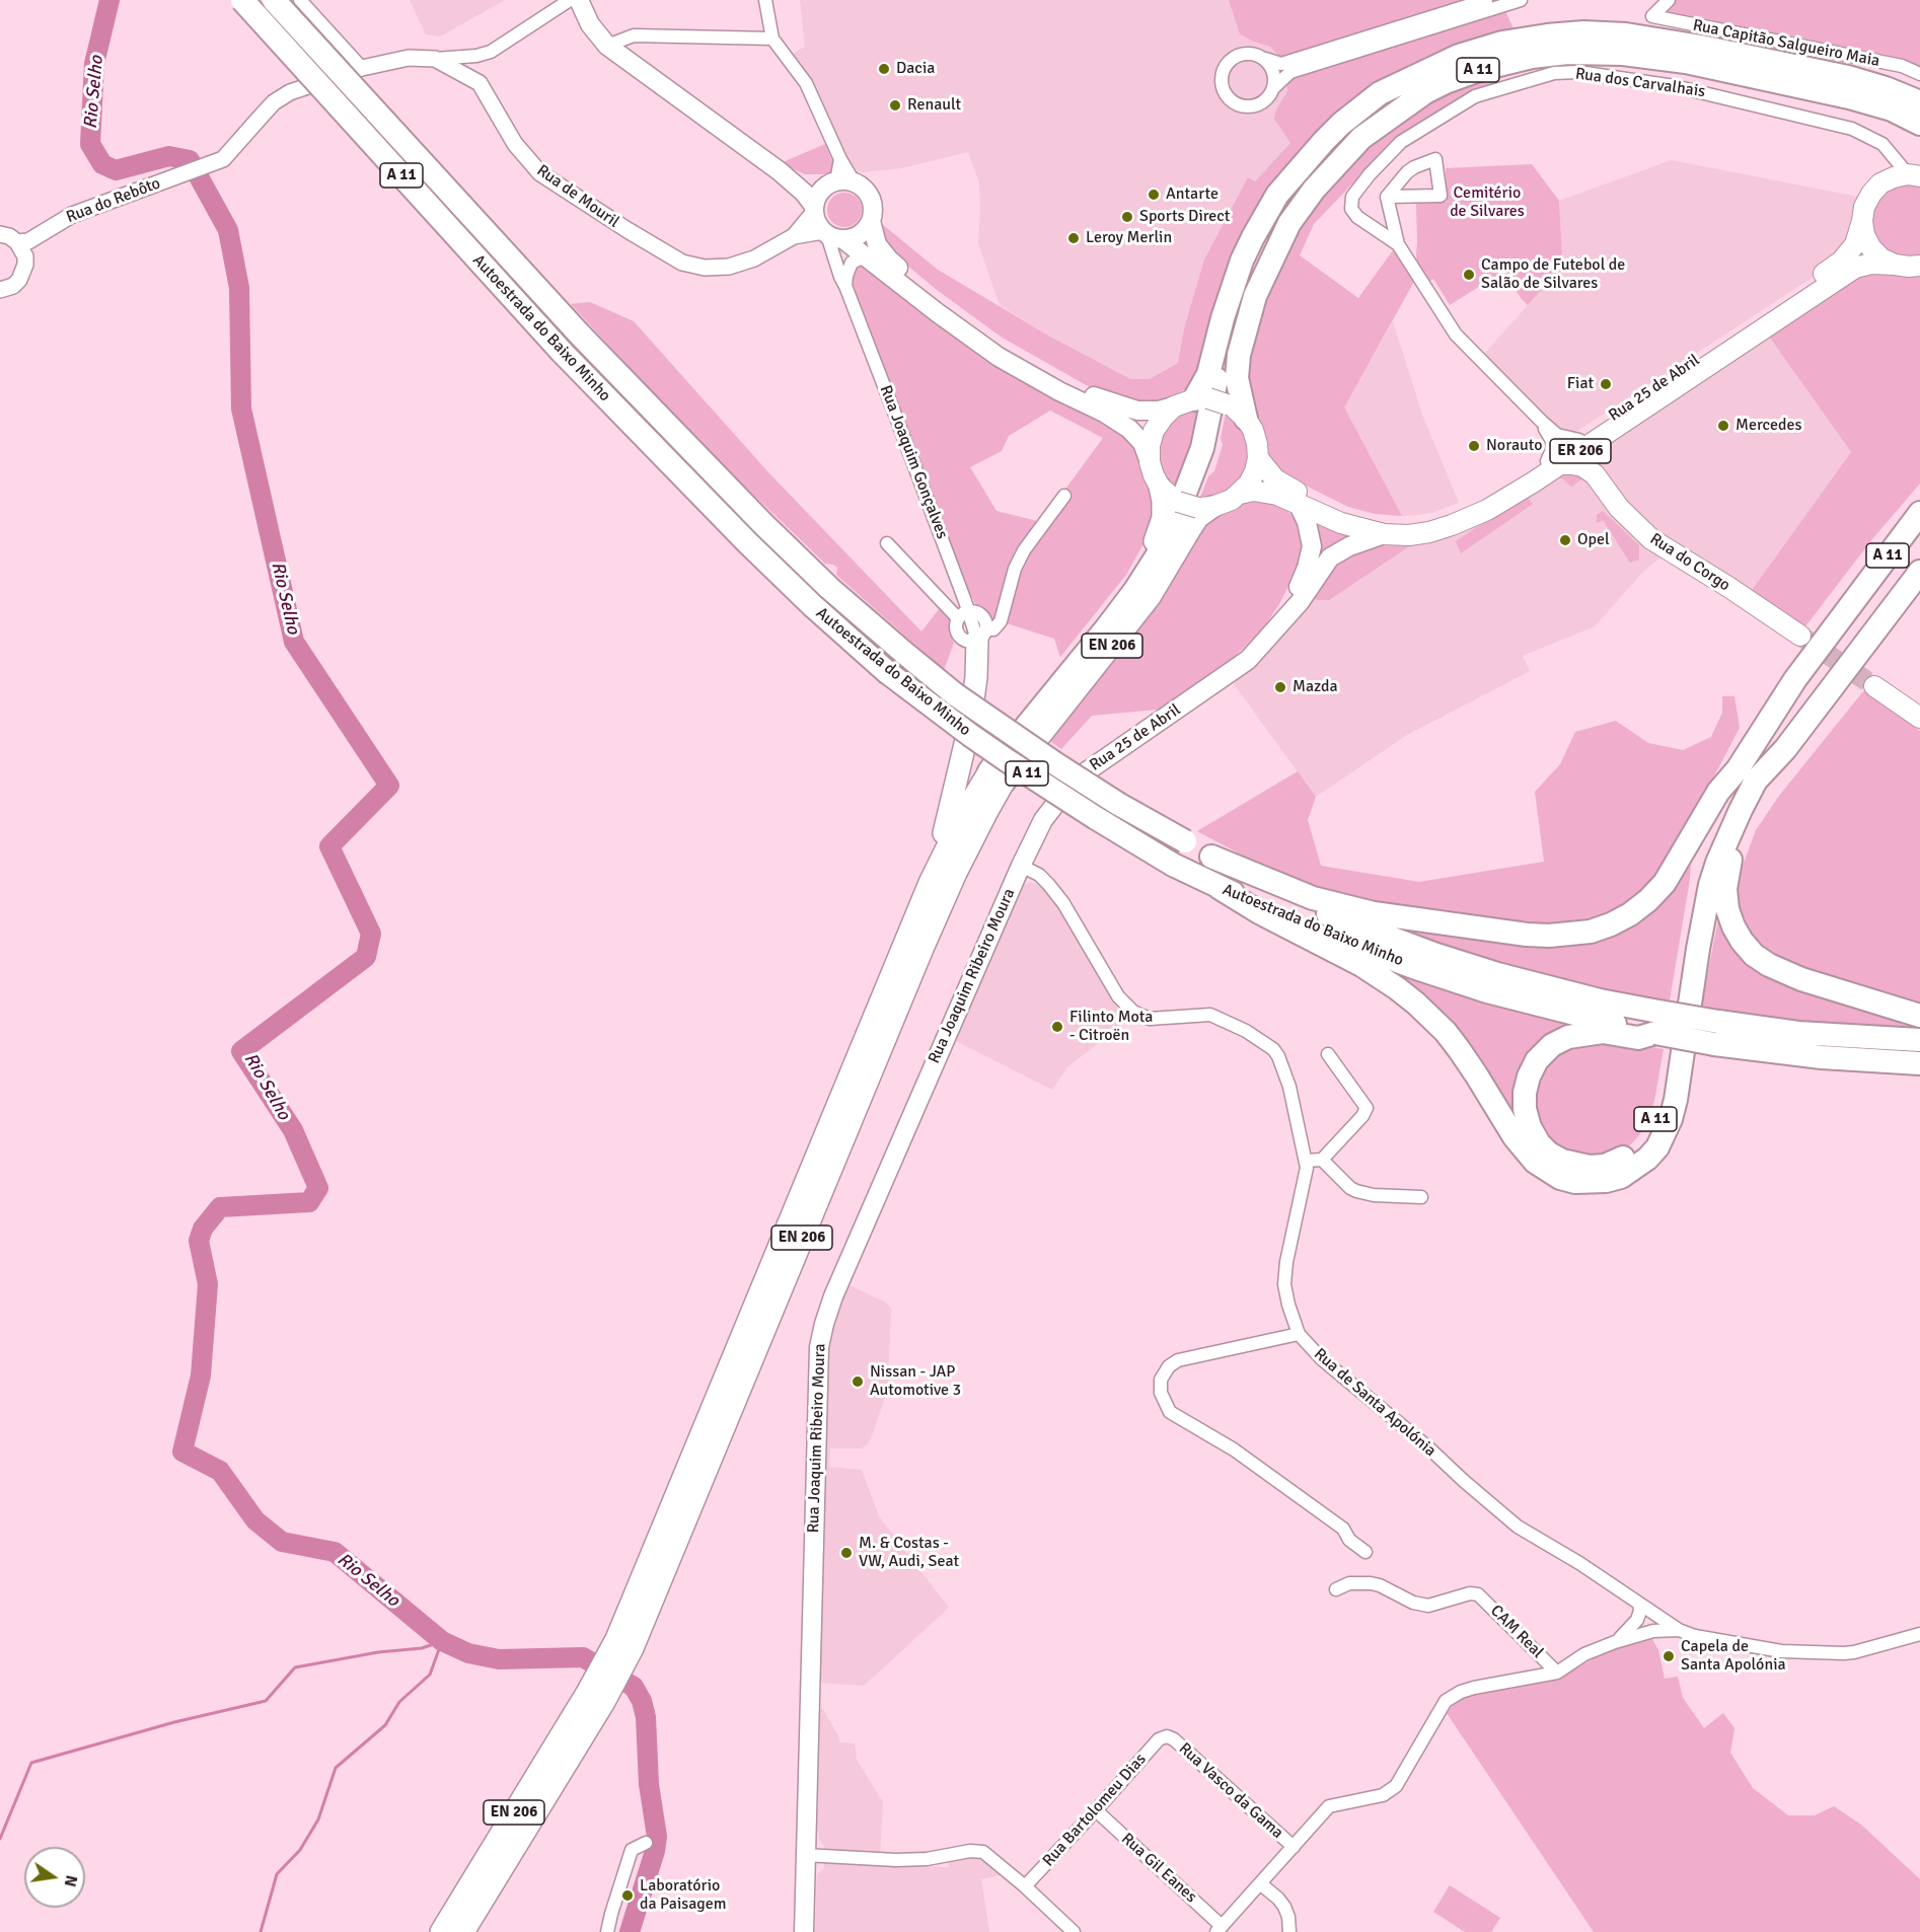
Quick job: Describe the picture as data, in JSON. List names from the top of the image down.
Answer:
{
  "streets": {
    "highway": ["A 11", "Autoestrada do Baixo Minho", "EN 206"],
    "main road": [
      "Rua 25 de Abril",
      "ER 206",
      "Rua do Corgo",
      "Rua Joaquim Ribeiro Moura"
    ],
    "street": [
      "Rua Capitão Salgueiro Maia",
      "Rua dos Carvalhais",
      "Rua de Mouril",
      "Rua do Rebôto",
      "Rua Joaquim Gonçalves",
      "Rua de Santa Apolónia",
      "CAM Real",
      "Rua Vasco da Gama",
      "Rua Bartolomeu Dias",
      "Rua Gil Eanes"
    ]
  },
  "crossings": [
    ["A 11", "Autoestrada do Baixo Minho"],
    ["A 11", "Rua 25 de Abril"],
    ["A 11", "EN 206"],
    ["Rua dos Carvalhais", "Rua 25 de Abril"],
    ["Rua dos Carvalhais", "ER 206"],
    ["Rua de Mouril", "Rua do Rebôto"],
    ["Rua de Mouril", "Rua Joaquim Gonçalves"],
    ["Rua 25 de Abril", "ER 206"],
    ["Rua 25 de Abril", "EN 206"],
    ["Rua 25 de Abril", "Rua Joaquim Ribeiro Moura"],
    ["Rua 25 de Abril", "Rua de Santa Apolónia"],
    ["Rua Joaquim Ribeiro Moura", "Rua de Santa Apolónia"],
    ["Rua Vasco da Gama", "Rua Bartolomeu Dias"],
    ["Rua Bartolomeu Dias", "Rua Gil Eanes"]
  ],
  "water": ["Rio Selho"],
  "parks": ["Cemitério de Silvares"],
  "places": [
    "Dacia",
    "Renault",
    "Antarte",
    "Sports Direct",
    "Leroy Merlin",
    "Campo de Futebol de Salão de Silvares",
    "Fiat",
    "Mercedes",
    "Norauto",
    "Opel",
    "Mazda",
    "Filinto Mota - Citroën",
    "Nissan - JAP Automotive 3",
    "M. & Costas - VW, Audi, Seat",
    "Capela de Santa Apolónia",
    "Laboratório da Paisagem"
  ],
  "north": "right"
}
